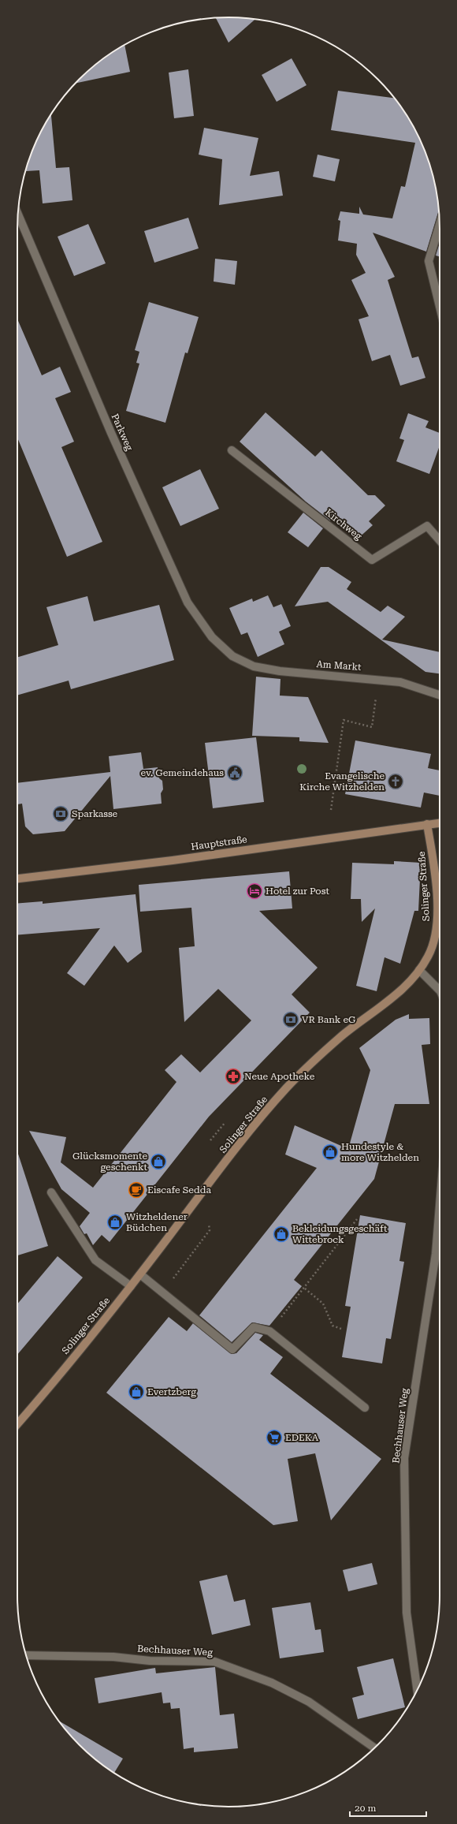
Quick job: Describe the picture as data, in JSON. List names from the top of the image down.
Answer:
{
  "streets": {
    "main road": ["Hauptstraße", "Solinger Straße"],
    "street": [
      "Parkweg",
      "Kirchweg",
      "Am Markt",
      "Bechhauser Weg"
    ]
  },
  "crossings": [
    ["Parkweg", "Am Markt"],
    ["Hauptstraße", "Solinger Straße"]
  ],
  "places": {
    "public building": ["ev. Gemeindehaus"],
    "church": ["Evangelische Kirche Witzhelden"],
    "bank": ["Sparkasse", "VR Bank eG"],
    "hotel": ["Hotel zur Post"],
    "pharmacy": ["Neue Apotheke"],
    "shop": [
      "Hundestyle & more Witzhelden",
      "Glücksmomente geschenkt",
      "Witzheldener Büdchen",
      "Bekleidungsgeschäft Wittebrock",
      "Evertzberg"
    ],
    "cafe": ["Eiscafe Sedda"],
    "supermarket": ["EDEKA"]
  },
  "scale_bar": "20 m"
}
